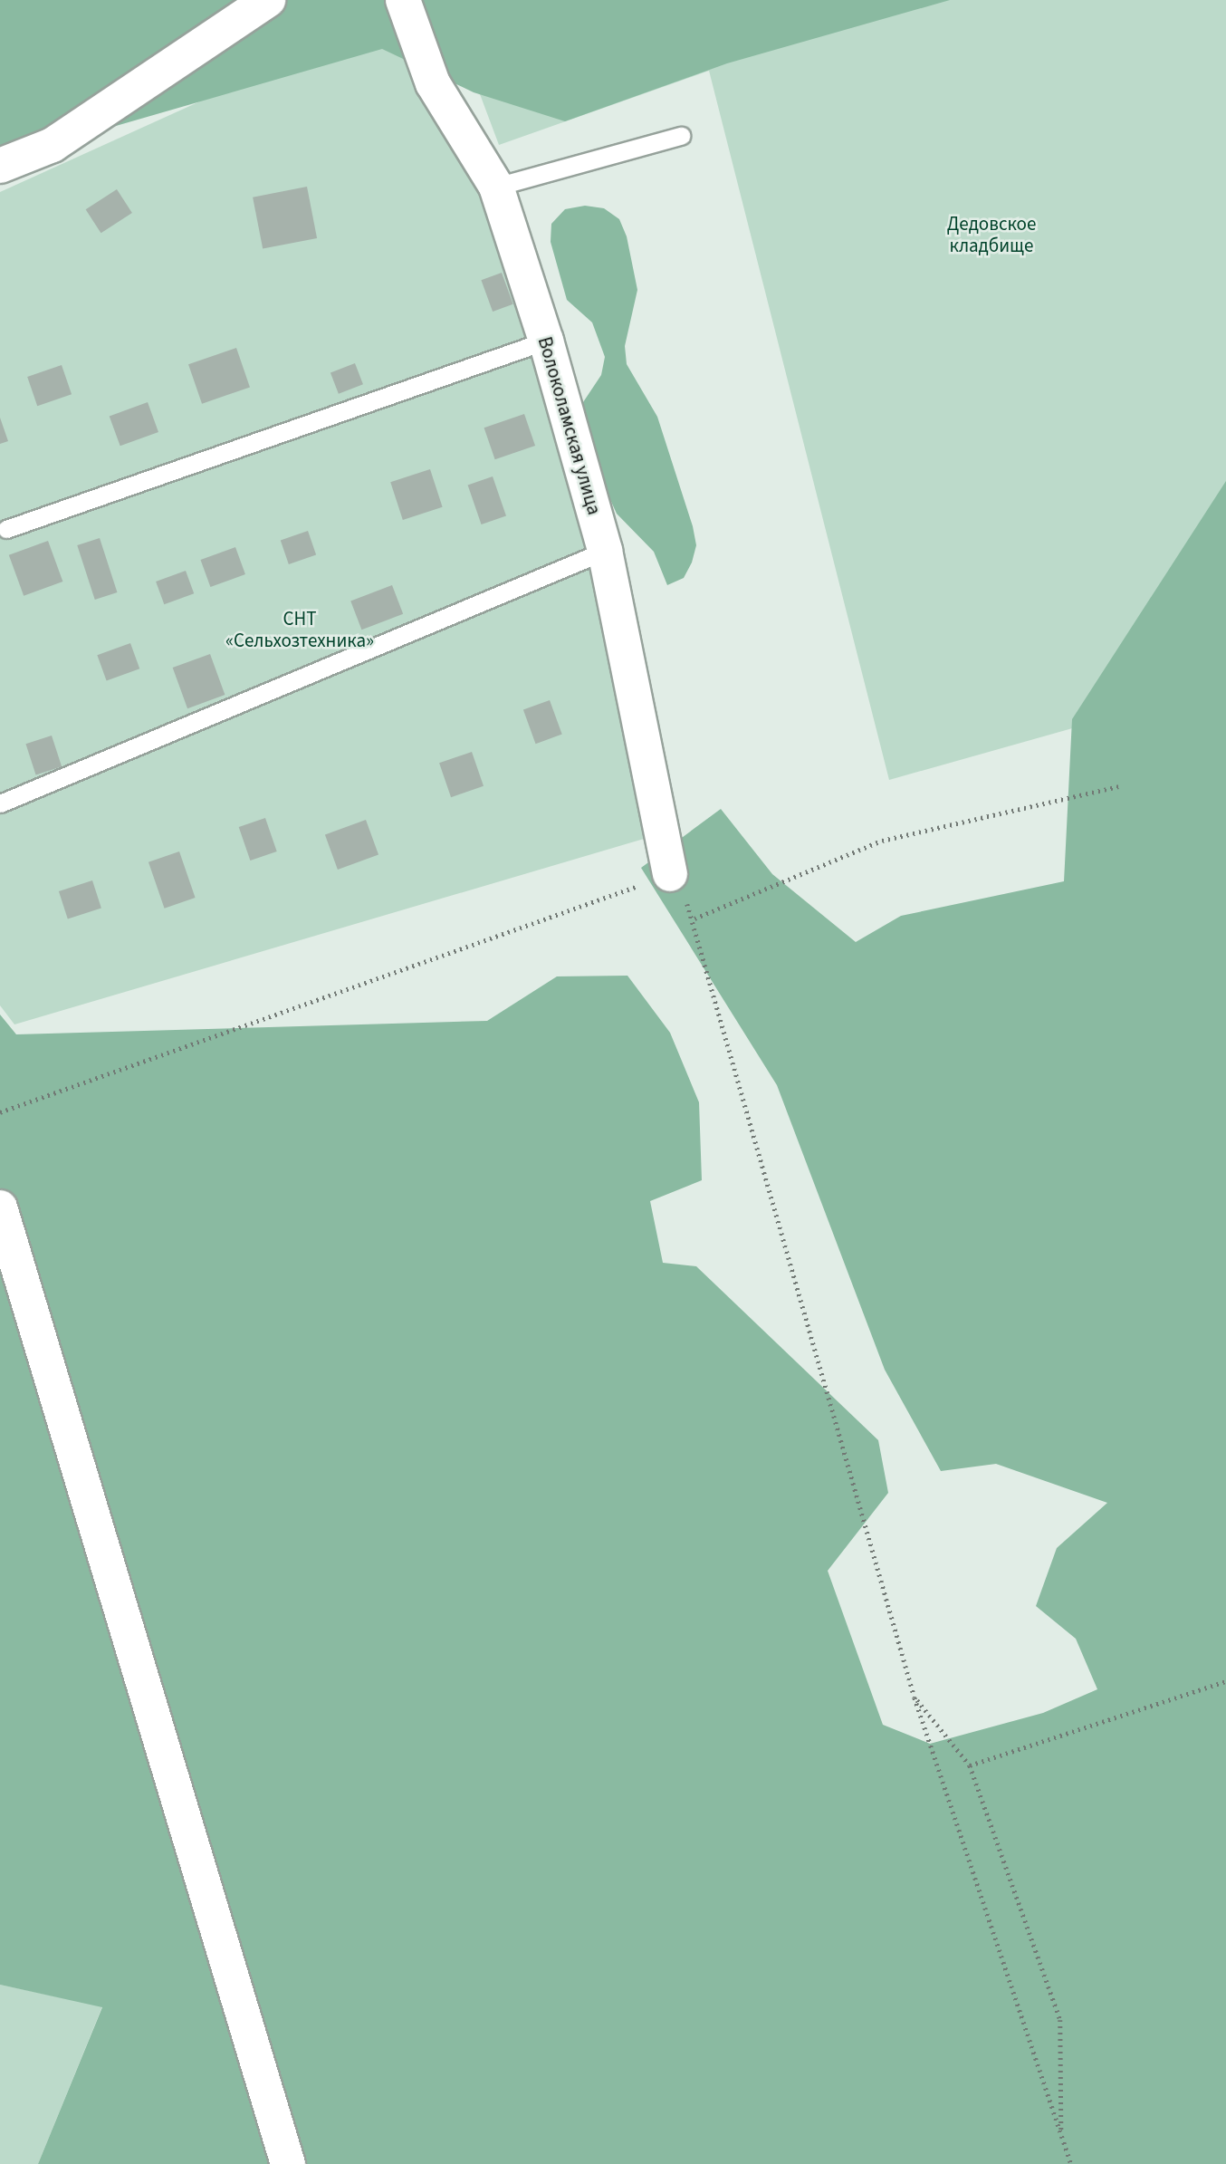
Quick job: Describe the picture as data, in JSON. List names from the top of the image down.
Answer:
{
  "streets": {
    "street": ["Волоколамская улица"]
  },
  "parks": ["Дедовское кладбище", "СНТ «Сельхозтехника»"]
}
